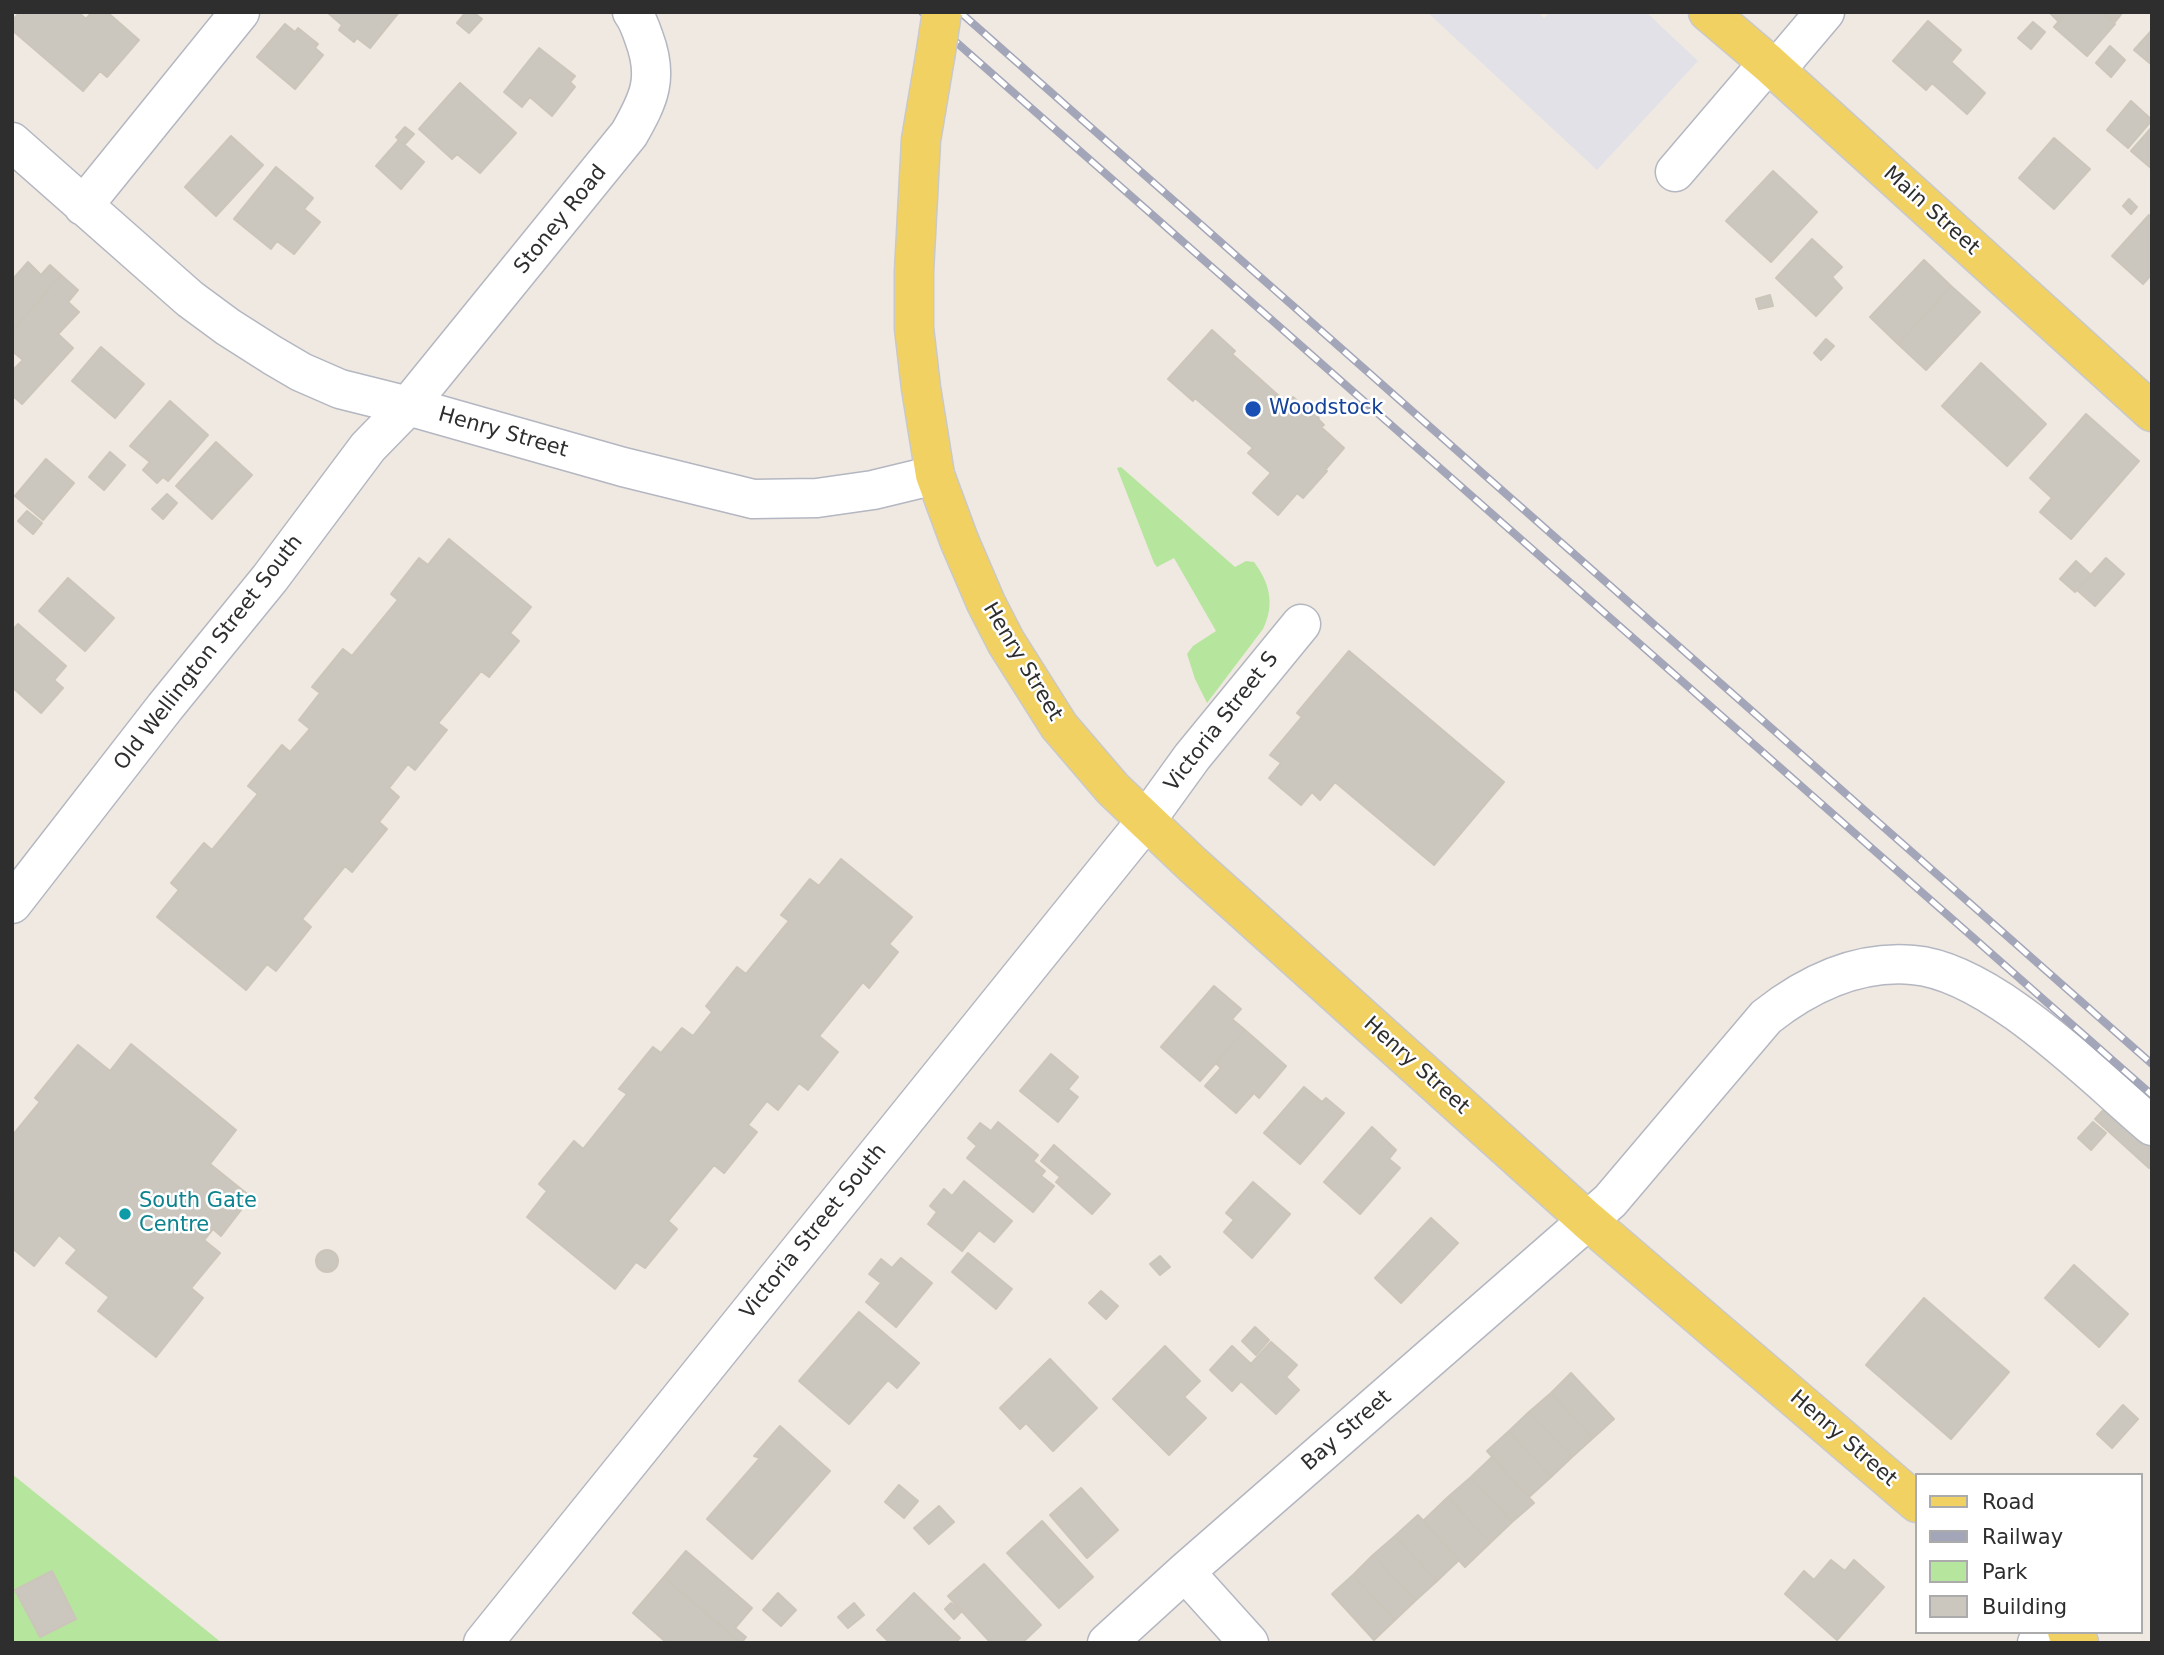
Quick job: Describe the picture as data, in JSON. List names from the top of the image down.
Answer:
{
  "streets": {
    "main road": ["Main Street", "Henry Street"],
    "street": [
      "Stoney Road",
      "Old Wellington Street South",
      "Victoria Street S",
      "Victoria Street South",
      "Bay Street"
    ]
  },
  "crossings": [
    ["Stoney Road", "Henry Street"],
    ["Stoney Road", "Old Wellington Street South"],
    ["Henry Street", "Old Wellington Street South"],
    ["Henry Street", "Victoria Street S"],
    ["Henry Street", "Victoria Street South"],
    ["Henry Street", "Bay Street"],
    ["Victoria Street S", "Victoria Street South"]
  ],
  "places": ["Woodstock", "South Gate Centre"],
  "legend": [
    "Road",
    "Railway",
    "Park",
    "Building"
  ]
}
